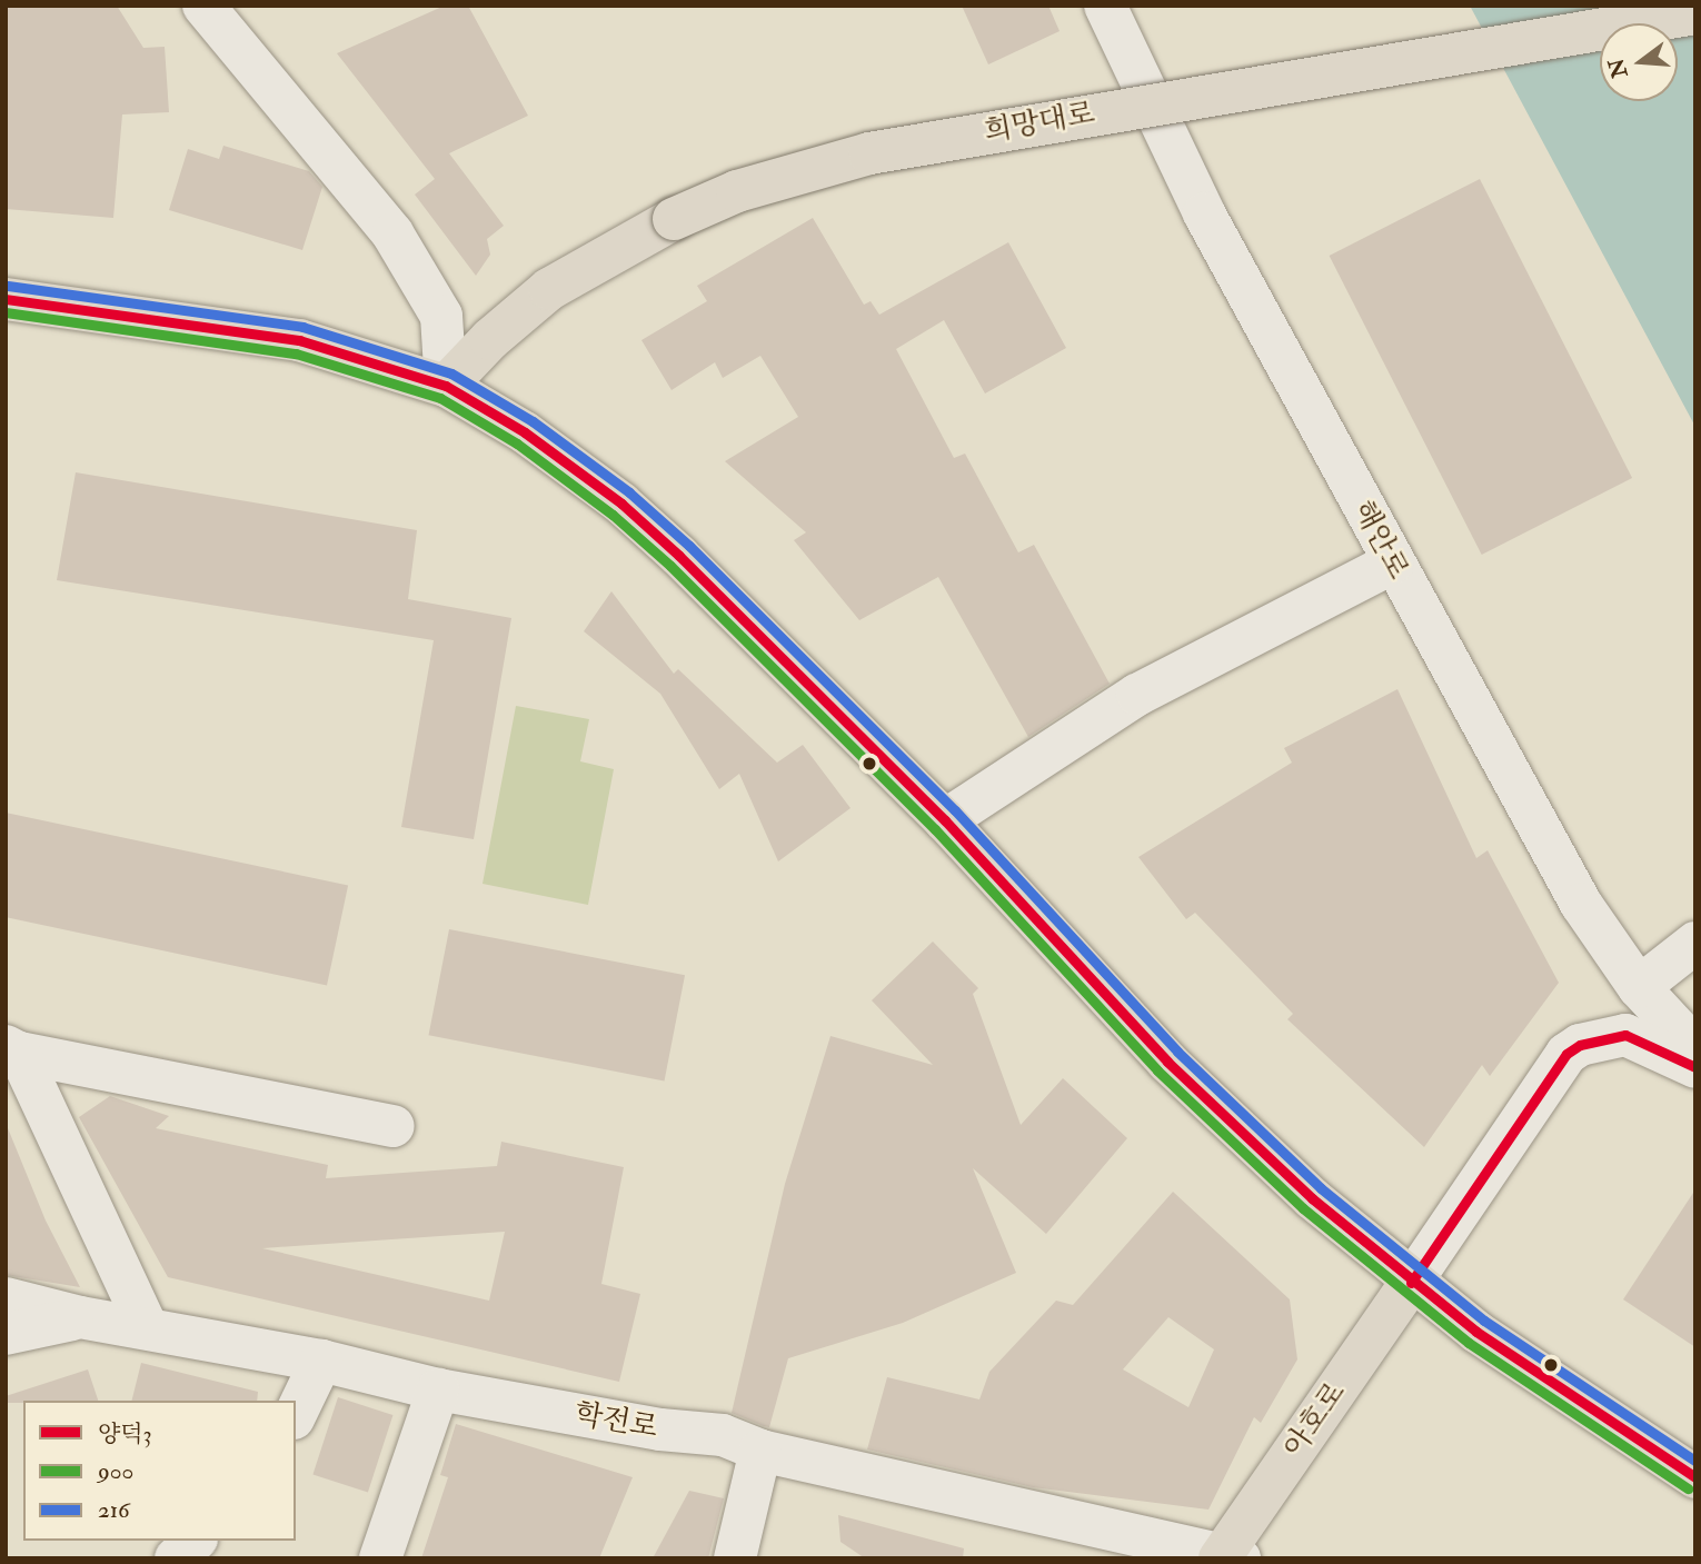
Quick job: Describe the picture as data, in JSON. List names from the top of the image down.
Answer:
{
  "streets": {
    "main road": ["희망대로", "아호로"],
    "street": ["해안로", "학전로"]
  },
  "crossings": [
    ["아호로", "학전로"]
  ],
  "lines": ["transit line 216", "transit line 양덕3", "transit line 900"],
  "legend": ["양덕3", "900", "216"],
  "north": "left"
}
